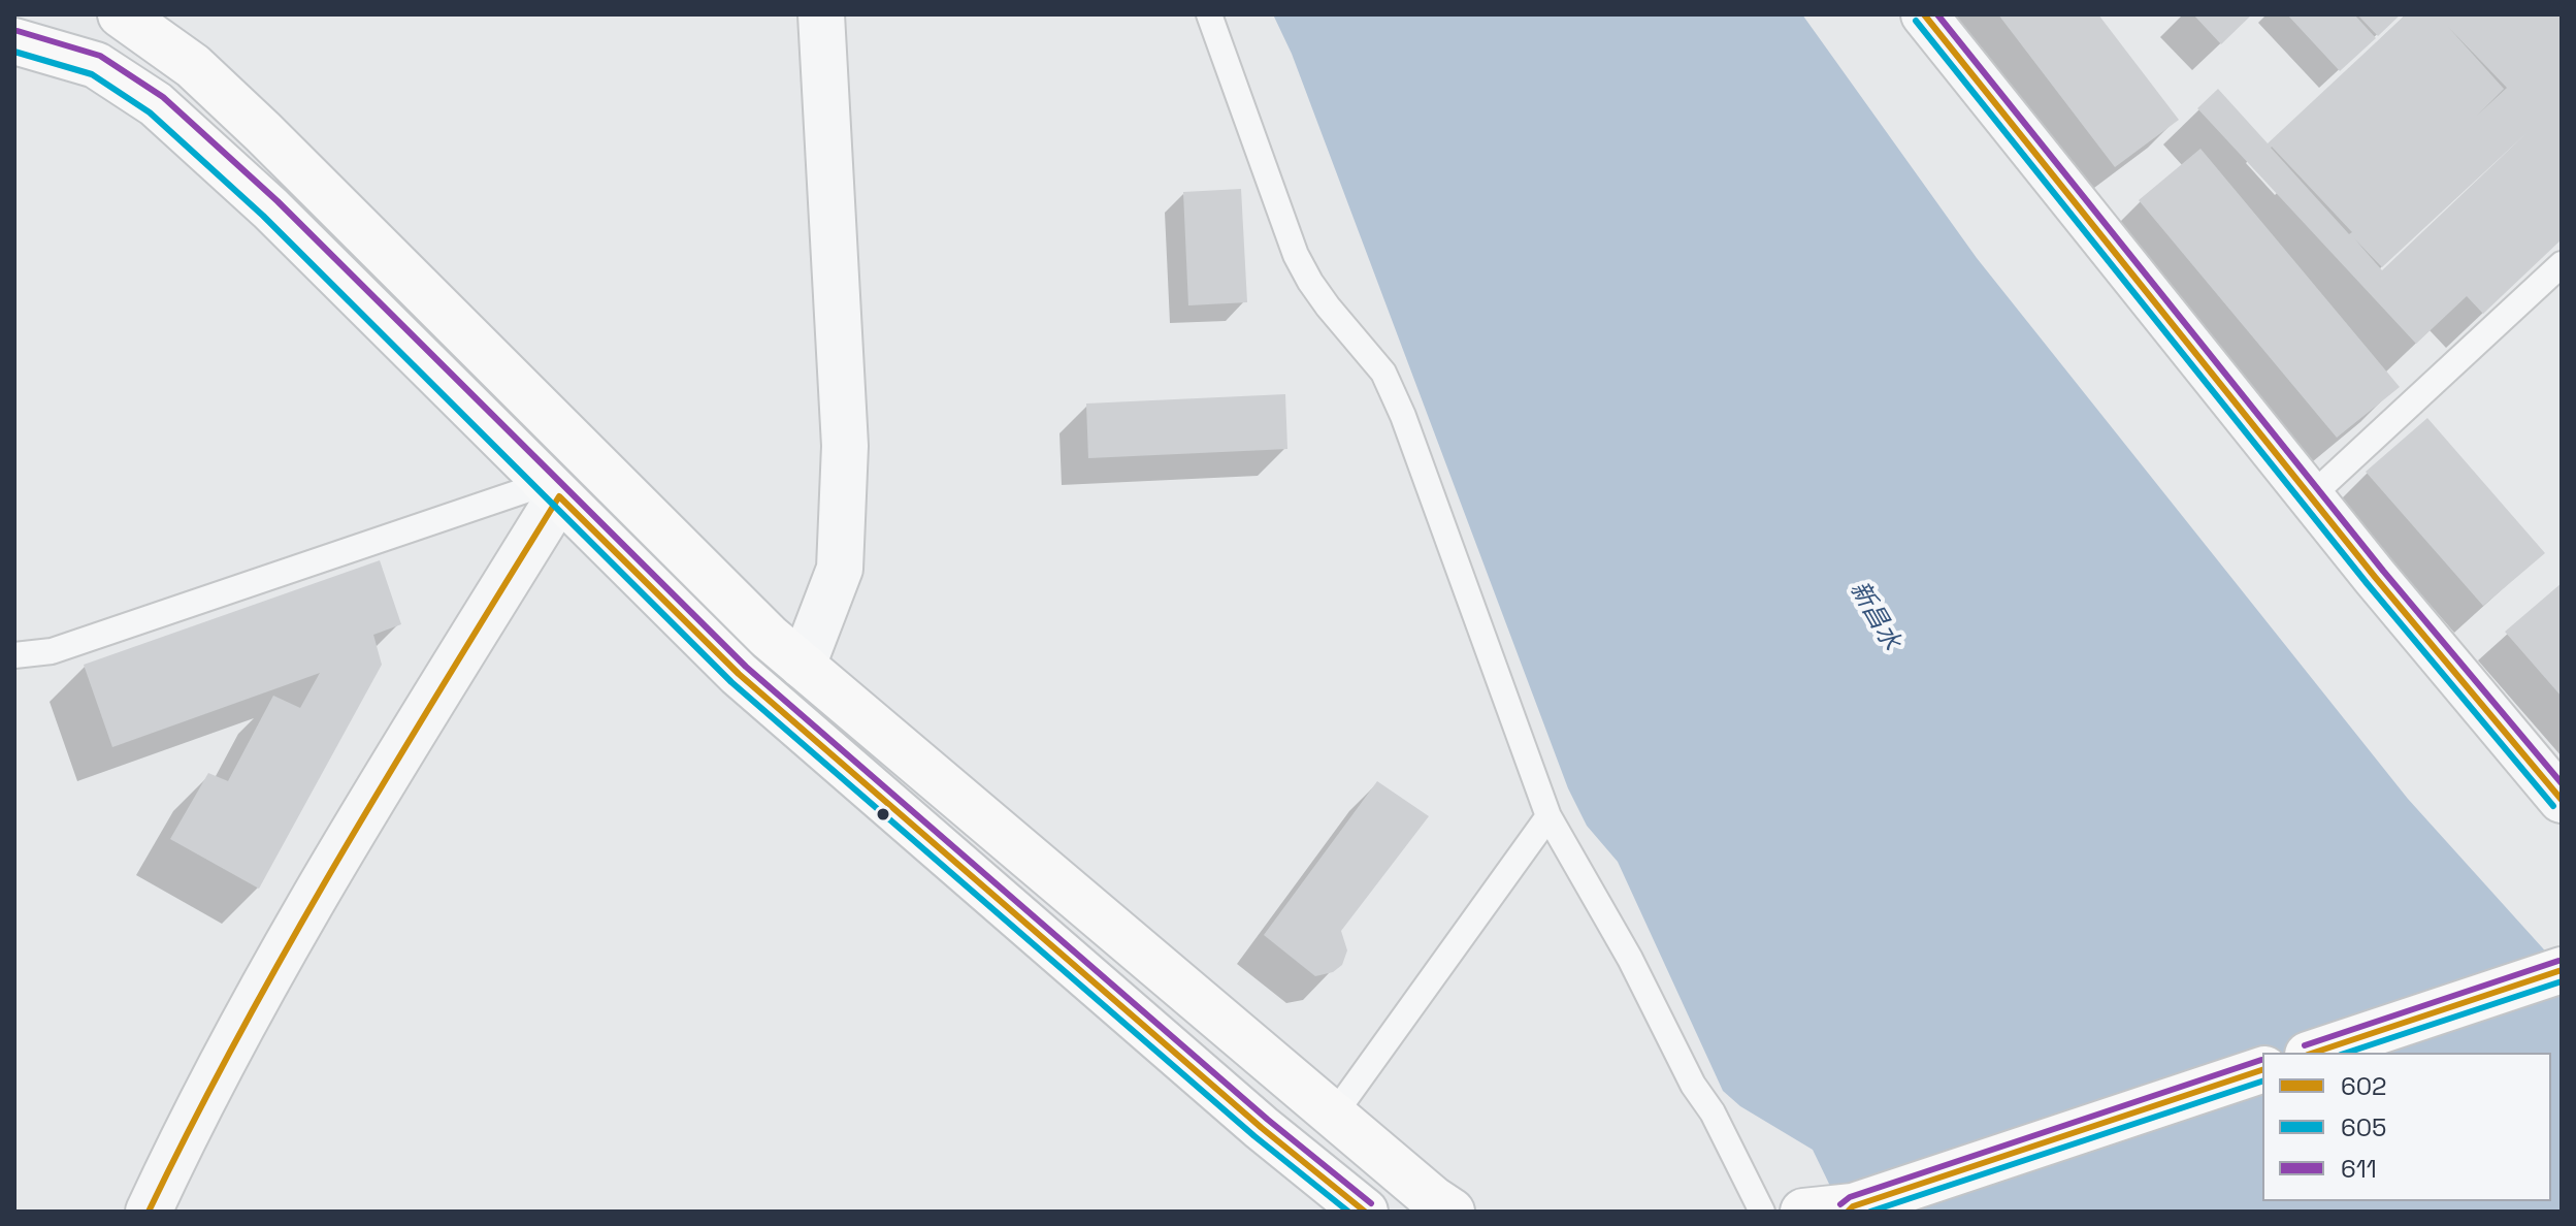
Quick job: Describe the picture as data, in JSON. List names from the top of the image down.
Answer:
{
  "water": ["新昌水"],
  "lines": ["transit line 602", "transit line 611", "transit line 605"],
  "legend": ["602", "605", "611"]
}
